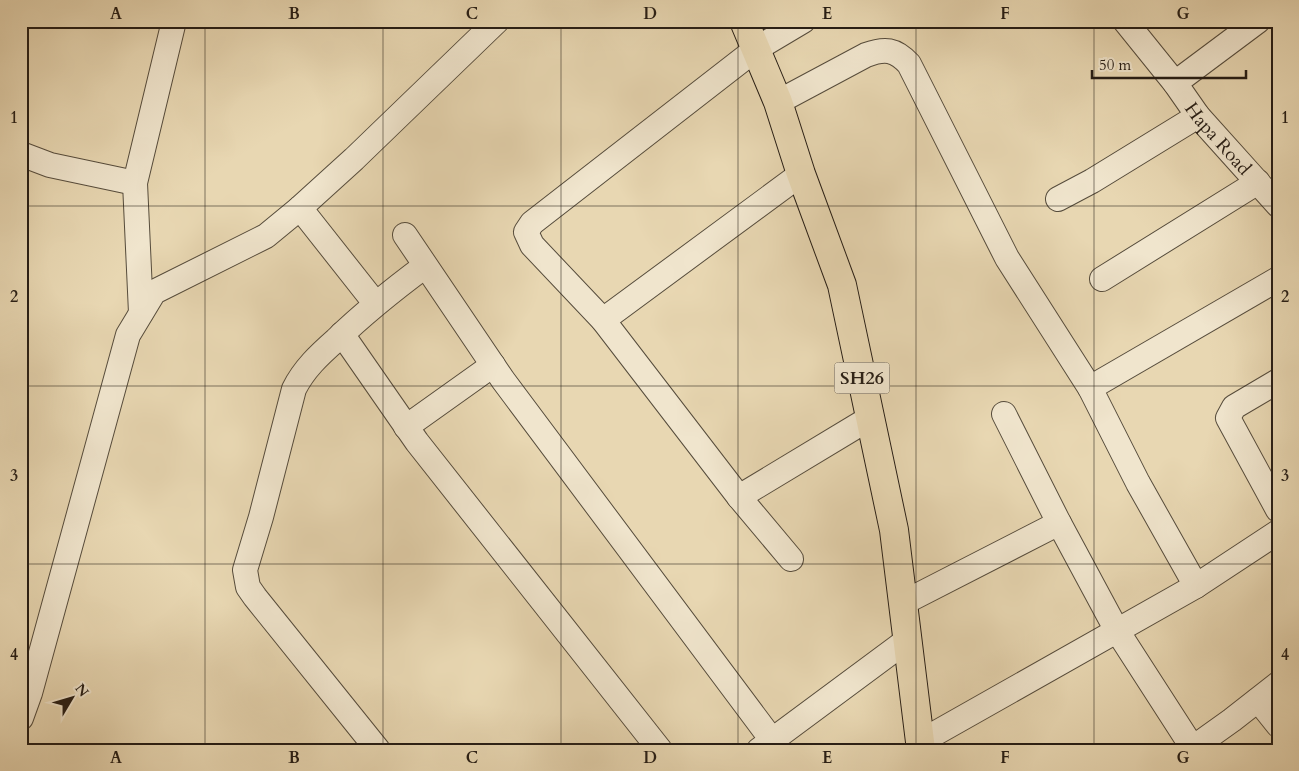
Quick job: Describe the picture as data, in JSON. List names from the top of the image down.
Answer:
{
  "streets": {
    "main road": ["SH26"],
    "street": ["Hapa Road"]
  },
  "scale_bar": "50 m",
  "north": "top right",
  "grid": {
    "columns": [
      "A",
      "B",
      "C",
      "D",
      "E",
      "F",
      "G"
    ],
    "rows": [
      "1",
      "2",
      "3",
      "4"
    ]
  }
}
